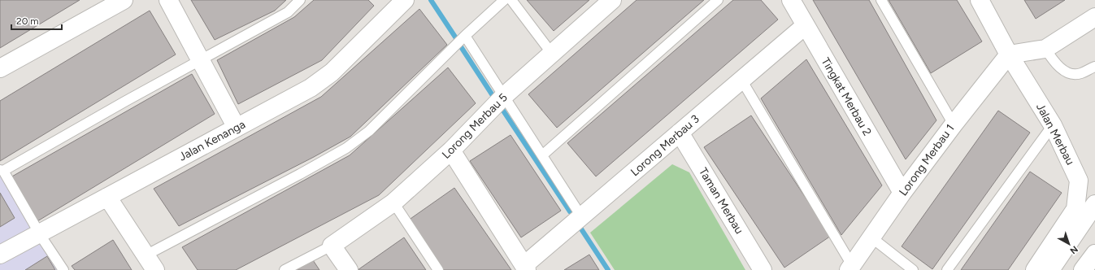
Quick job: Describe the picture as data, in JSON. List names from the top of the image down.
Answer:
{
  "streets": {
    "main road": [
      "Tingkat Merbau 2",
      "Lorong Merbau 5",
      "Jalan Merbau",
      "Jalan Kenanga",
      "Lorong Merbau 3",
      "Lorong Merbau 1",
      "Taman Merbau"
    ]
  },
  "crossings": [
    ["Tingkat Merbau 2", "Lorong Merbau 3"],
    ["Tingkat Merbau 2", "Lorong Merbau 1"],
    ["Jalan Merbau", "Lorong Merbau 1"],
    ["Lorong Merbau 3", "Taman Merbau"]
  ],
  "scale_bar": "20 m",
  "north": "bottom right"
}
